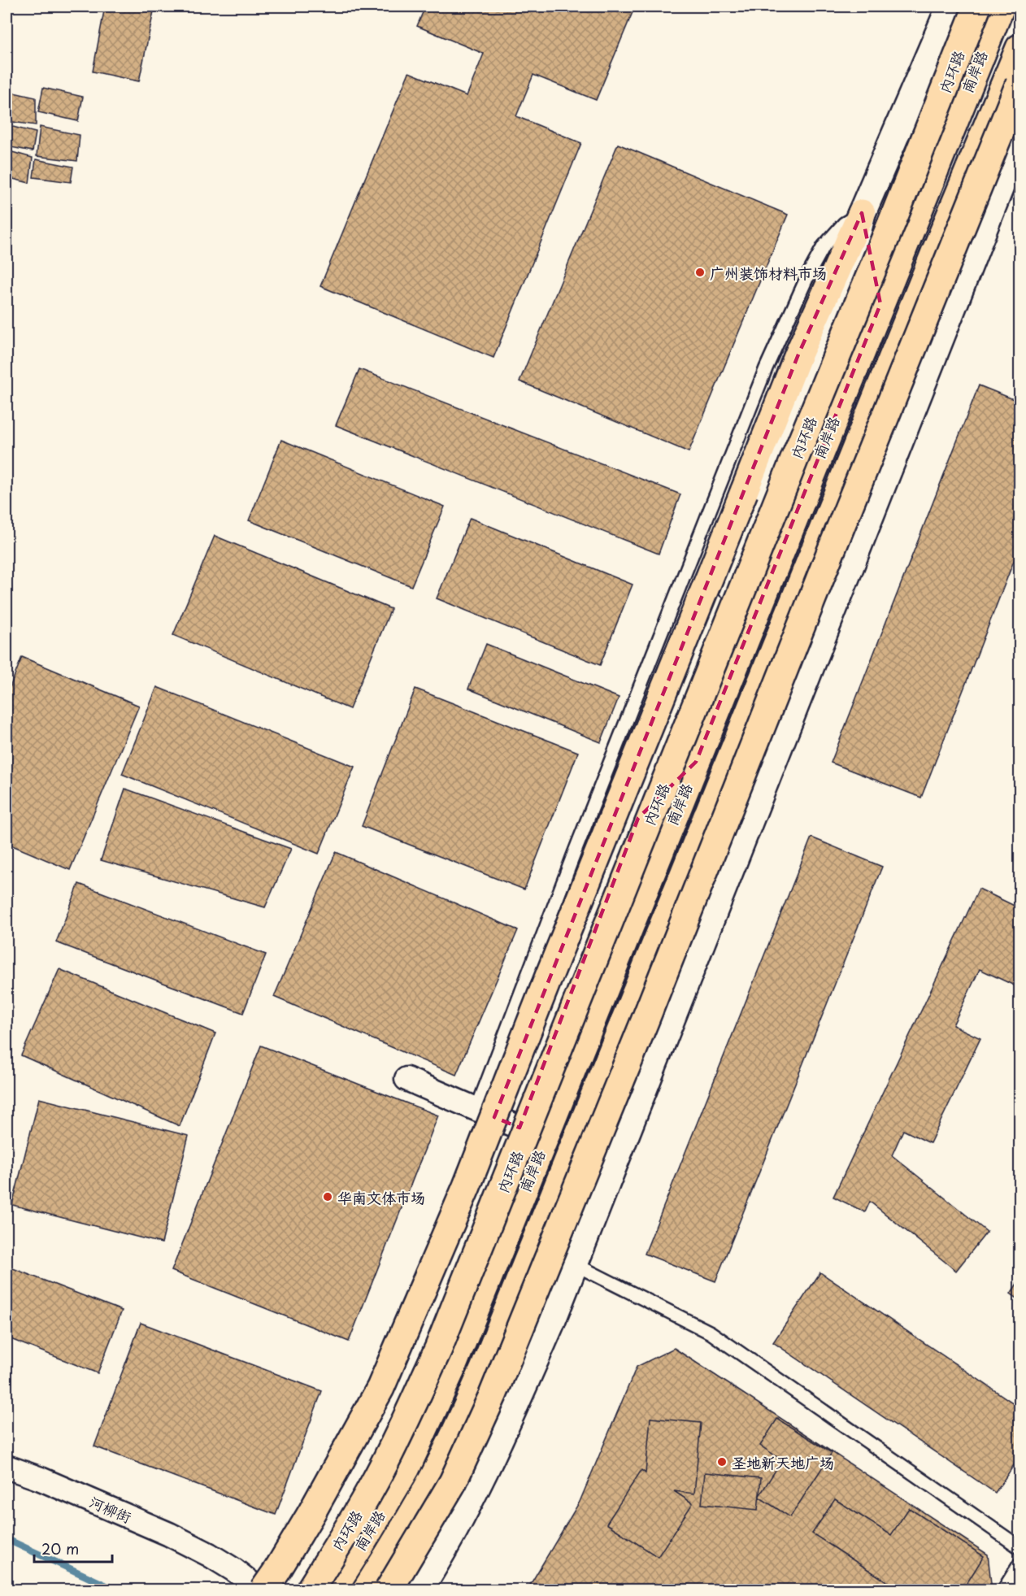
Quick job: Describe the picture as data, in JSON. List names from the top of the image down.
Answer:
{
  "streets": {
    "main road": ["内环路", "南岸路"],
    "street": ["河柳街"]
  },
  "places": ["广州装饰材料市场", "华南文体市场", "圣地新天地广场"],
  "scale_bar": "20 m"
}
